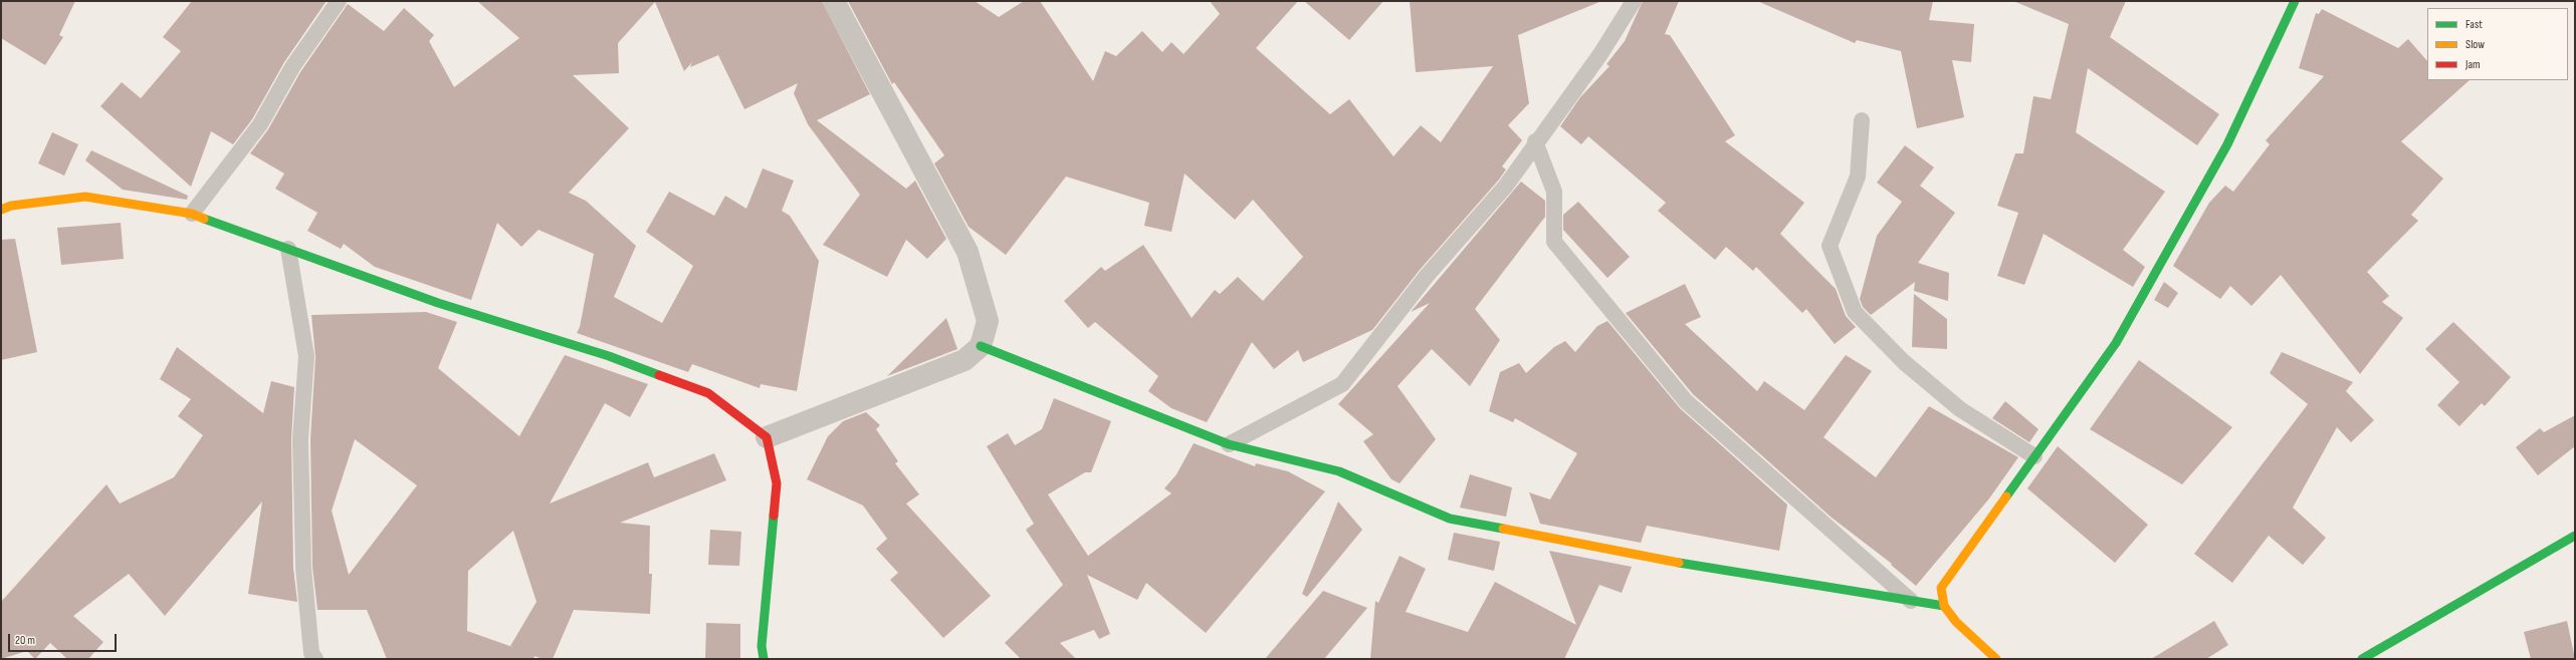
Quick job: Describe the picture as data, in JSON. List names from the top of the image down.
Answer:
{
  "legend": ["Fast", "Slow", "Jam"],
  "scale_bar": "20 m"
}
